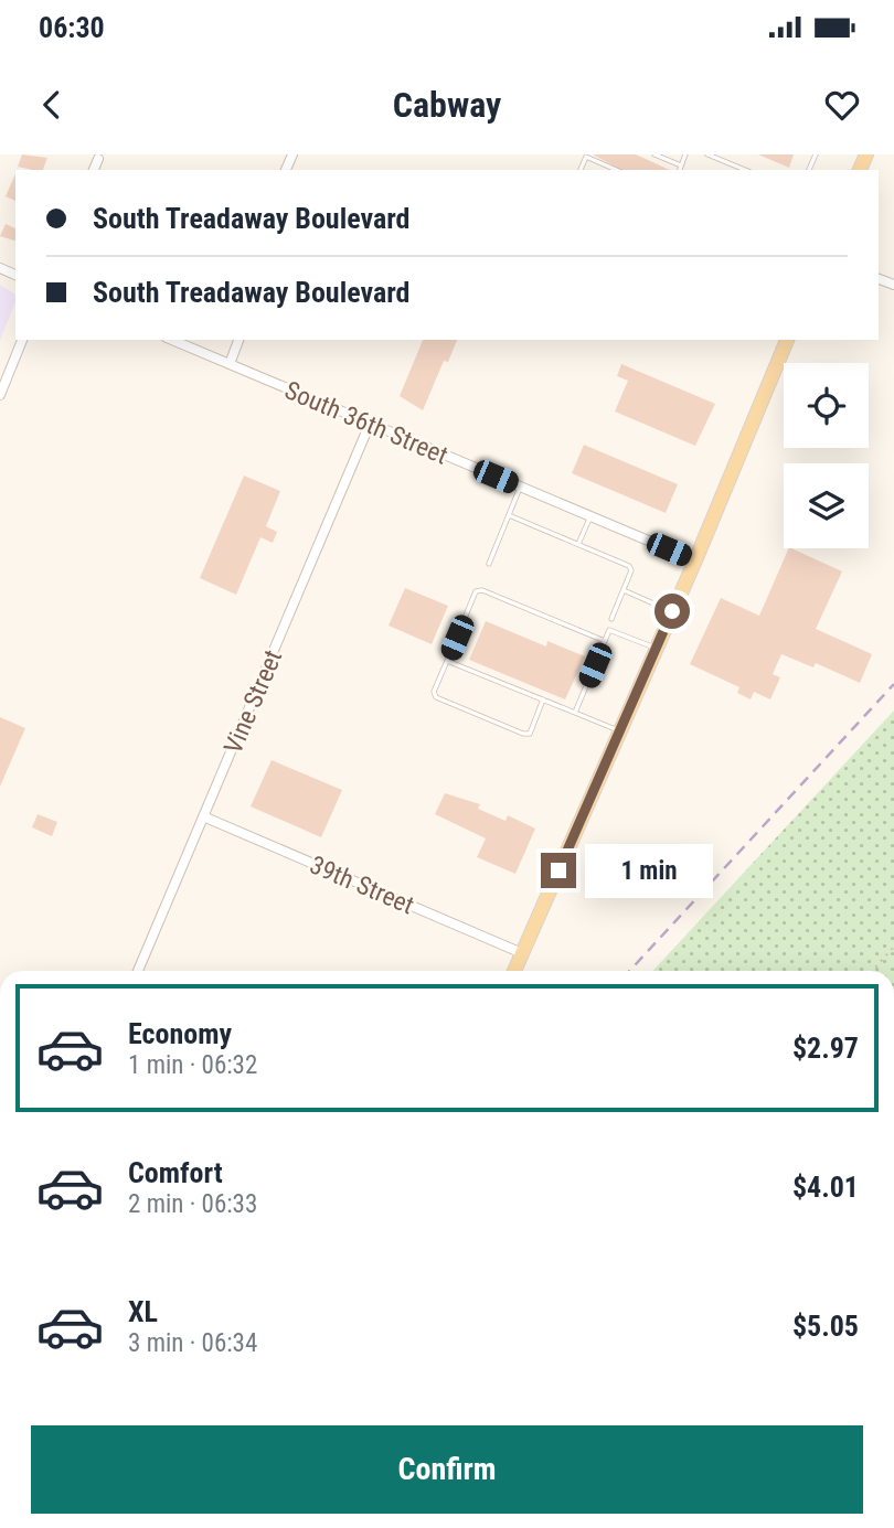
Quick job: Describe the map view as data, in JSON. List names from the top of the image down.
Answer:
{
  "streets": {
    "street": ["South 36th Street", "Vine Street", "39th Street"]
  },
  "crossings": [
    ["South 36th Street", "Vine Street"],
    ["Vine Street", "39th Street"]
  ],
  "page": {
    "status": "06:30",
    "header": "Cabway",
    "banner": ["South Treadaway Boulevard", "South Treadaway Boulevard"],
    "bubble": "1 min",
    "list": [
      {
        "name": "Economy",
        "note": "1 min · 06:32",
        "value": "$2.97"
      },
      {
        "name": "Comfort",
        "note": "2 min · 06:33",
        "value": "$4.01"
      },
      {
        "name": "XL",
        "note": "3 min · 06:34",
        "value": "$5.05"
      }
    ],
    "buttons": "Confirm"
  }
}
